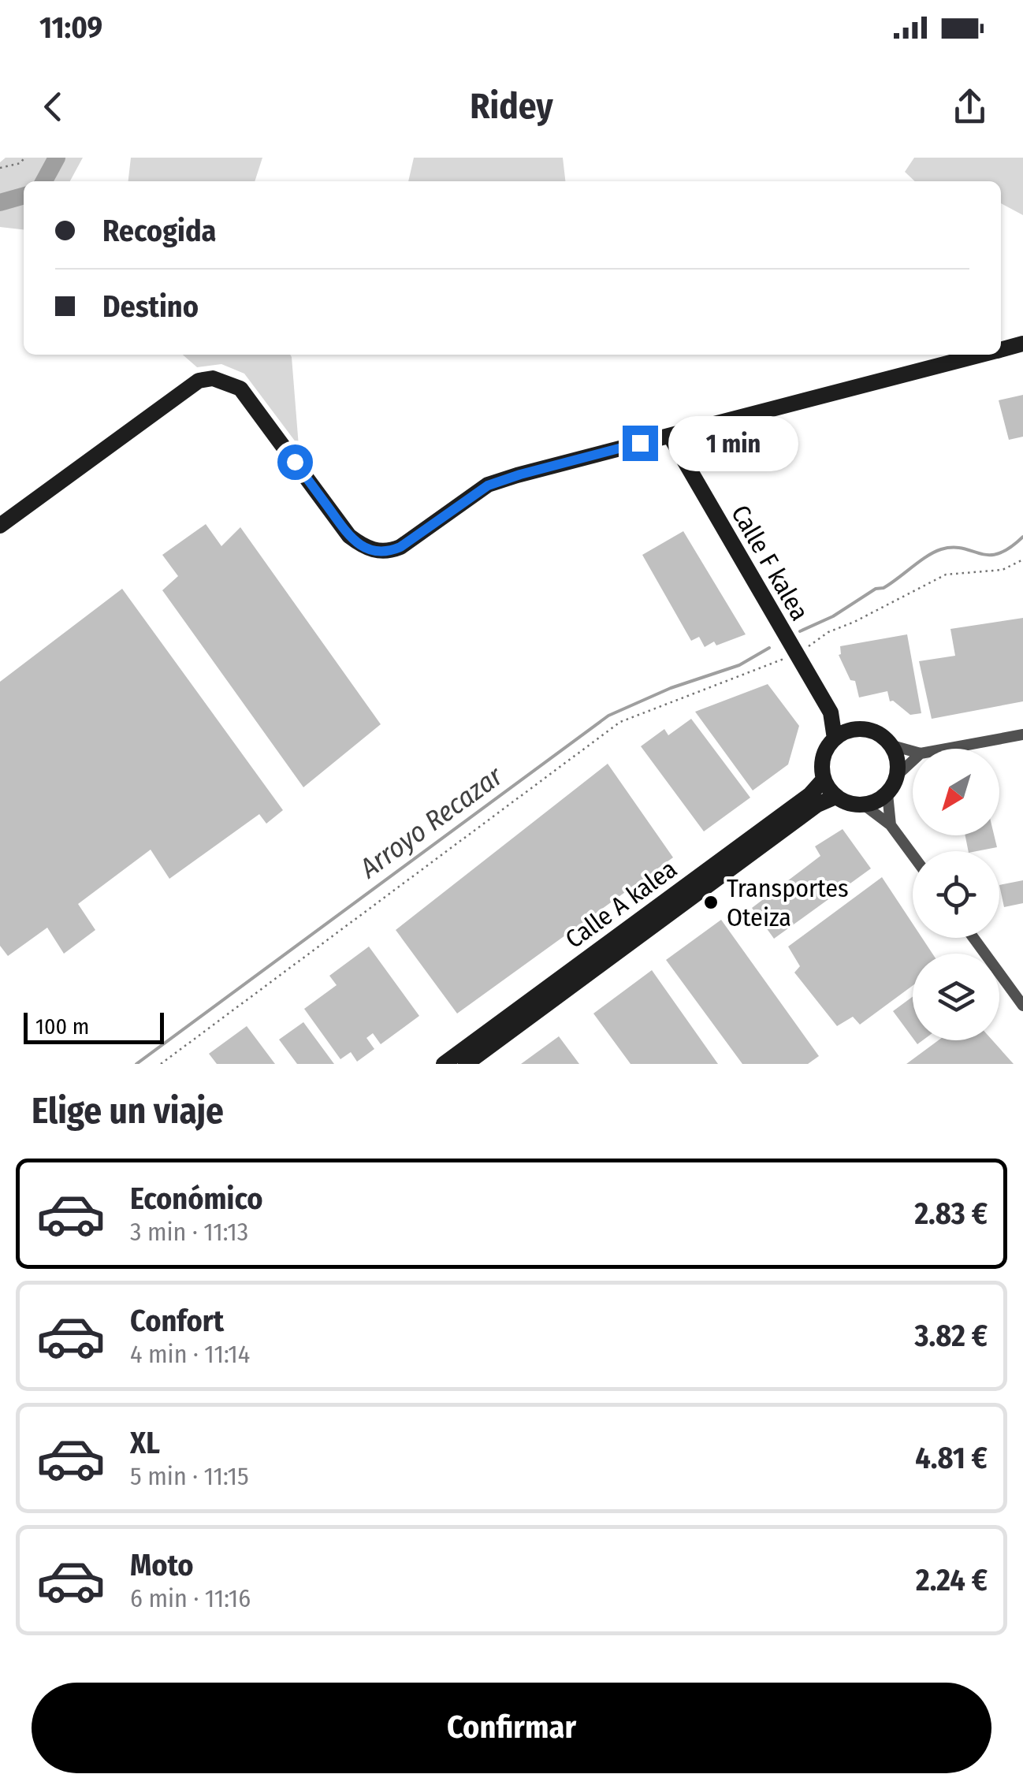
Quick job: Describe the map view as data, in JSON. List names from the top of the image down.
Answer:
{
  "streets": {
    "street": ["Calle F kalea", "Calle A kalea"]
  },
  "crossings": [
    ["Calle F kalea", "Calle A kalea"]
  ],
  "water": ["Arroyo Recazar"],
  "places": ["Transportes Oteiza"],
  "scale_bar": "100 m",
  "north": "bottom left",
  "page": {
    "status": "11:09",
    "header": "Ridey",
    "banner": ["Recogida", "Destino"],
    "bubble": "1 min",
    "scale": "100 m",
    "heading": "Elige un viaje",
    "list": [
      {
        "name": "Económico",
        "note": "3 min · 11:13",
        "value": "2.83 €"
      },
      {
        "name": "Confort",
        "note": "4 min · 11:14",
        "value": "3.82 €"
      },
      {
        "name": "XL",
        "note": "5 min · 11:15",
        "value": "4.81 €"
      },
      {
        "name": "Moto",
        "note": "6 min · 11:16",
        "value": "2.24 €"
      }
    ],
    "buttons": "Confirmar"
  }
}
